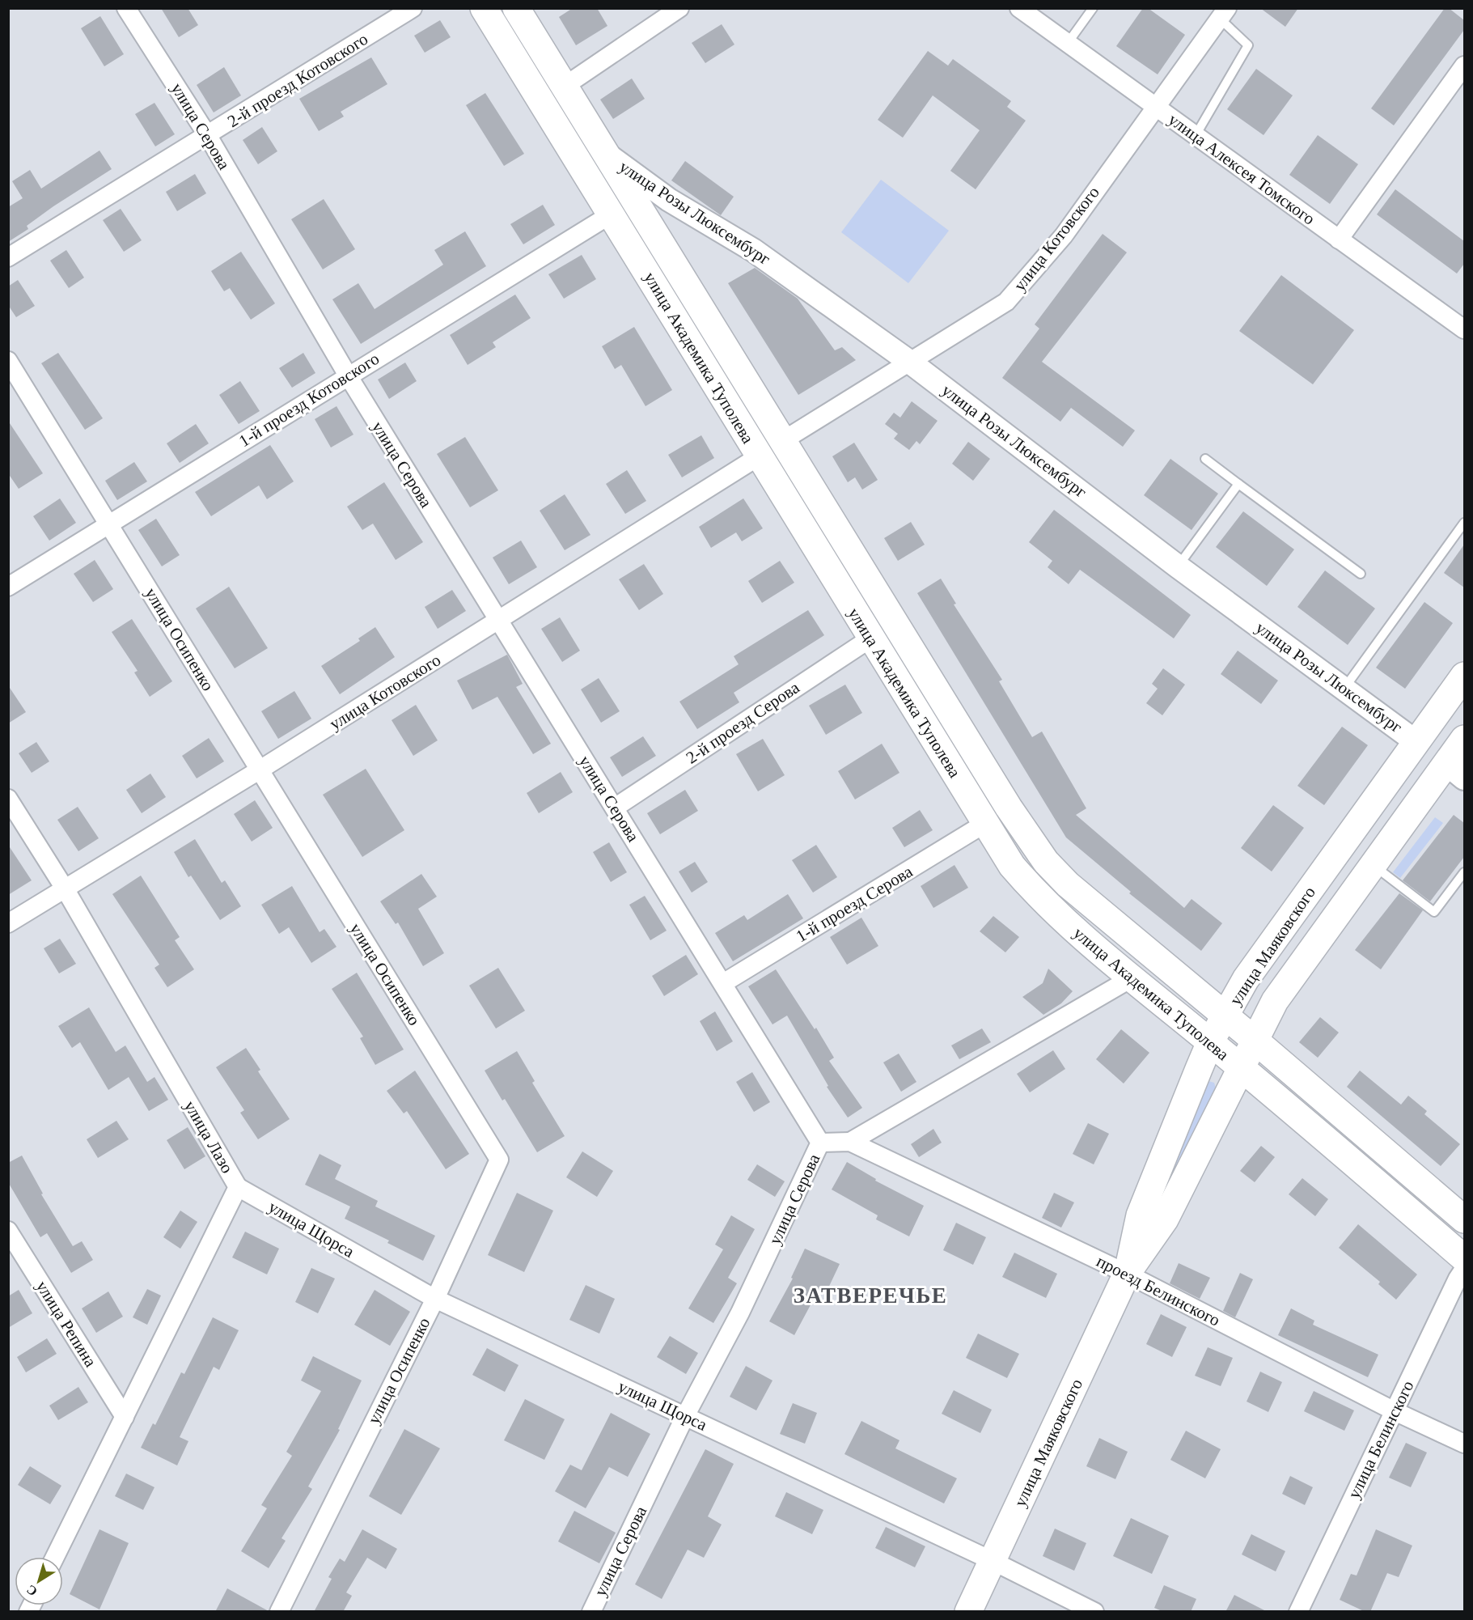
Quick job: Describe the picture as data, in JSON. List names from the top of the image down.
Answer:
{
  "streets": {
    "main road": ["улица Академика Туполева", "улица Маяковского"],
    "street": [
      "2-й проезд Котовского",
      "улица Серова",
      "улица Алексея Томского",
      "улица Розы Люксембург",
      "улица Котовского",
      "1-й проезд Котовского",
      "улица Осипенко",
      "2-й проезд Серова",
      "1-й проезд Серова",
      "улица Лазо",
      "улица Щорса",
      "проезд Белинского",
      "улица Репина",
      "улица Белинского"
    ]
  },
  "crossings": [
    ["2-й проезд Котовского", "улица Серова"],
    ["улица Серова", "улица Котовского"],
    ["улица Серова", "1-й проезд Котовского"],
    ["улица Серова", "2-й проезд Серова"],
    ["улица Серова", "1-й проезд Серова"],
    ["улица Серова", "улица Щорса"],
    ["улица Серова", "проезд Белинского"],
    ["улица Алексея Томского", "улица Котовского"],
    ["улица Розы Люксембург", "улица Котовского"],
    ["улица Розы Люксембург", "улица Академика Туполева"],
    ["улица Розы Люксембург", "улица Маяковского"],
    ["улица Котовского", "улица Академика Туполева"],
    ["улица Котовского", "улица Осипенко"],
    ["улица Котовского", "улица Лазо"],
    ["улица Академика Туполева", "1-й проезд Котовского"],
    ["улица Академика Туполева", "2-й проезд Серова"],
    ["улица Академика Туполева", "1-й проезд Серова"],
    ["улица Академика Туполева", "улица Маяковского"],
    ["улица Академика Туполева", "проезд Белинского"],
    ["1-й проезд Котовского", "улица Осипенко"],
    ["улица Осипенко", "улица Щорса"],
    ["улица Маяковского", "улица Щорса"],
    ["улица Маяковского", "проезд Белинского"],
    ["улица Лазо", "улица Щорса"],
    ["улица Лазо", "улица Репина"],
    ["проезд Белинского", "улица Белинского"]
  ],
  "districts": ["ЗАТВЕРЕЧЬЕ"],
  "north": "bottom left"
}
